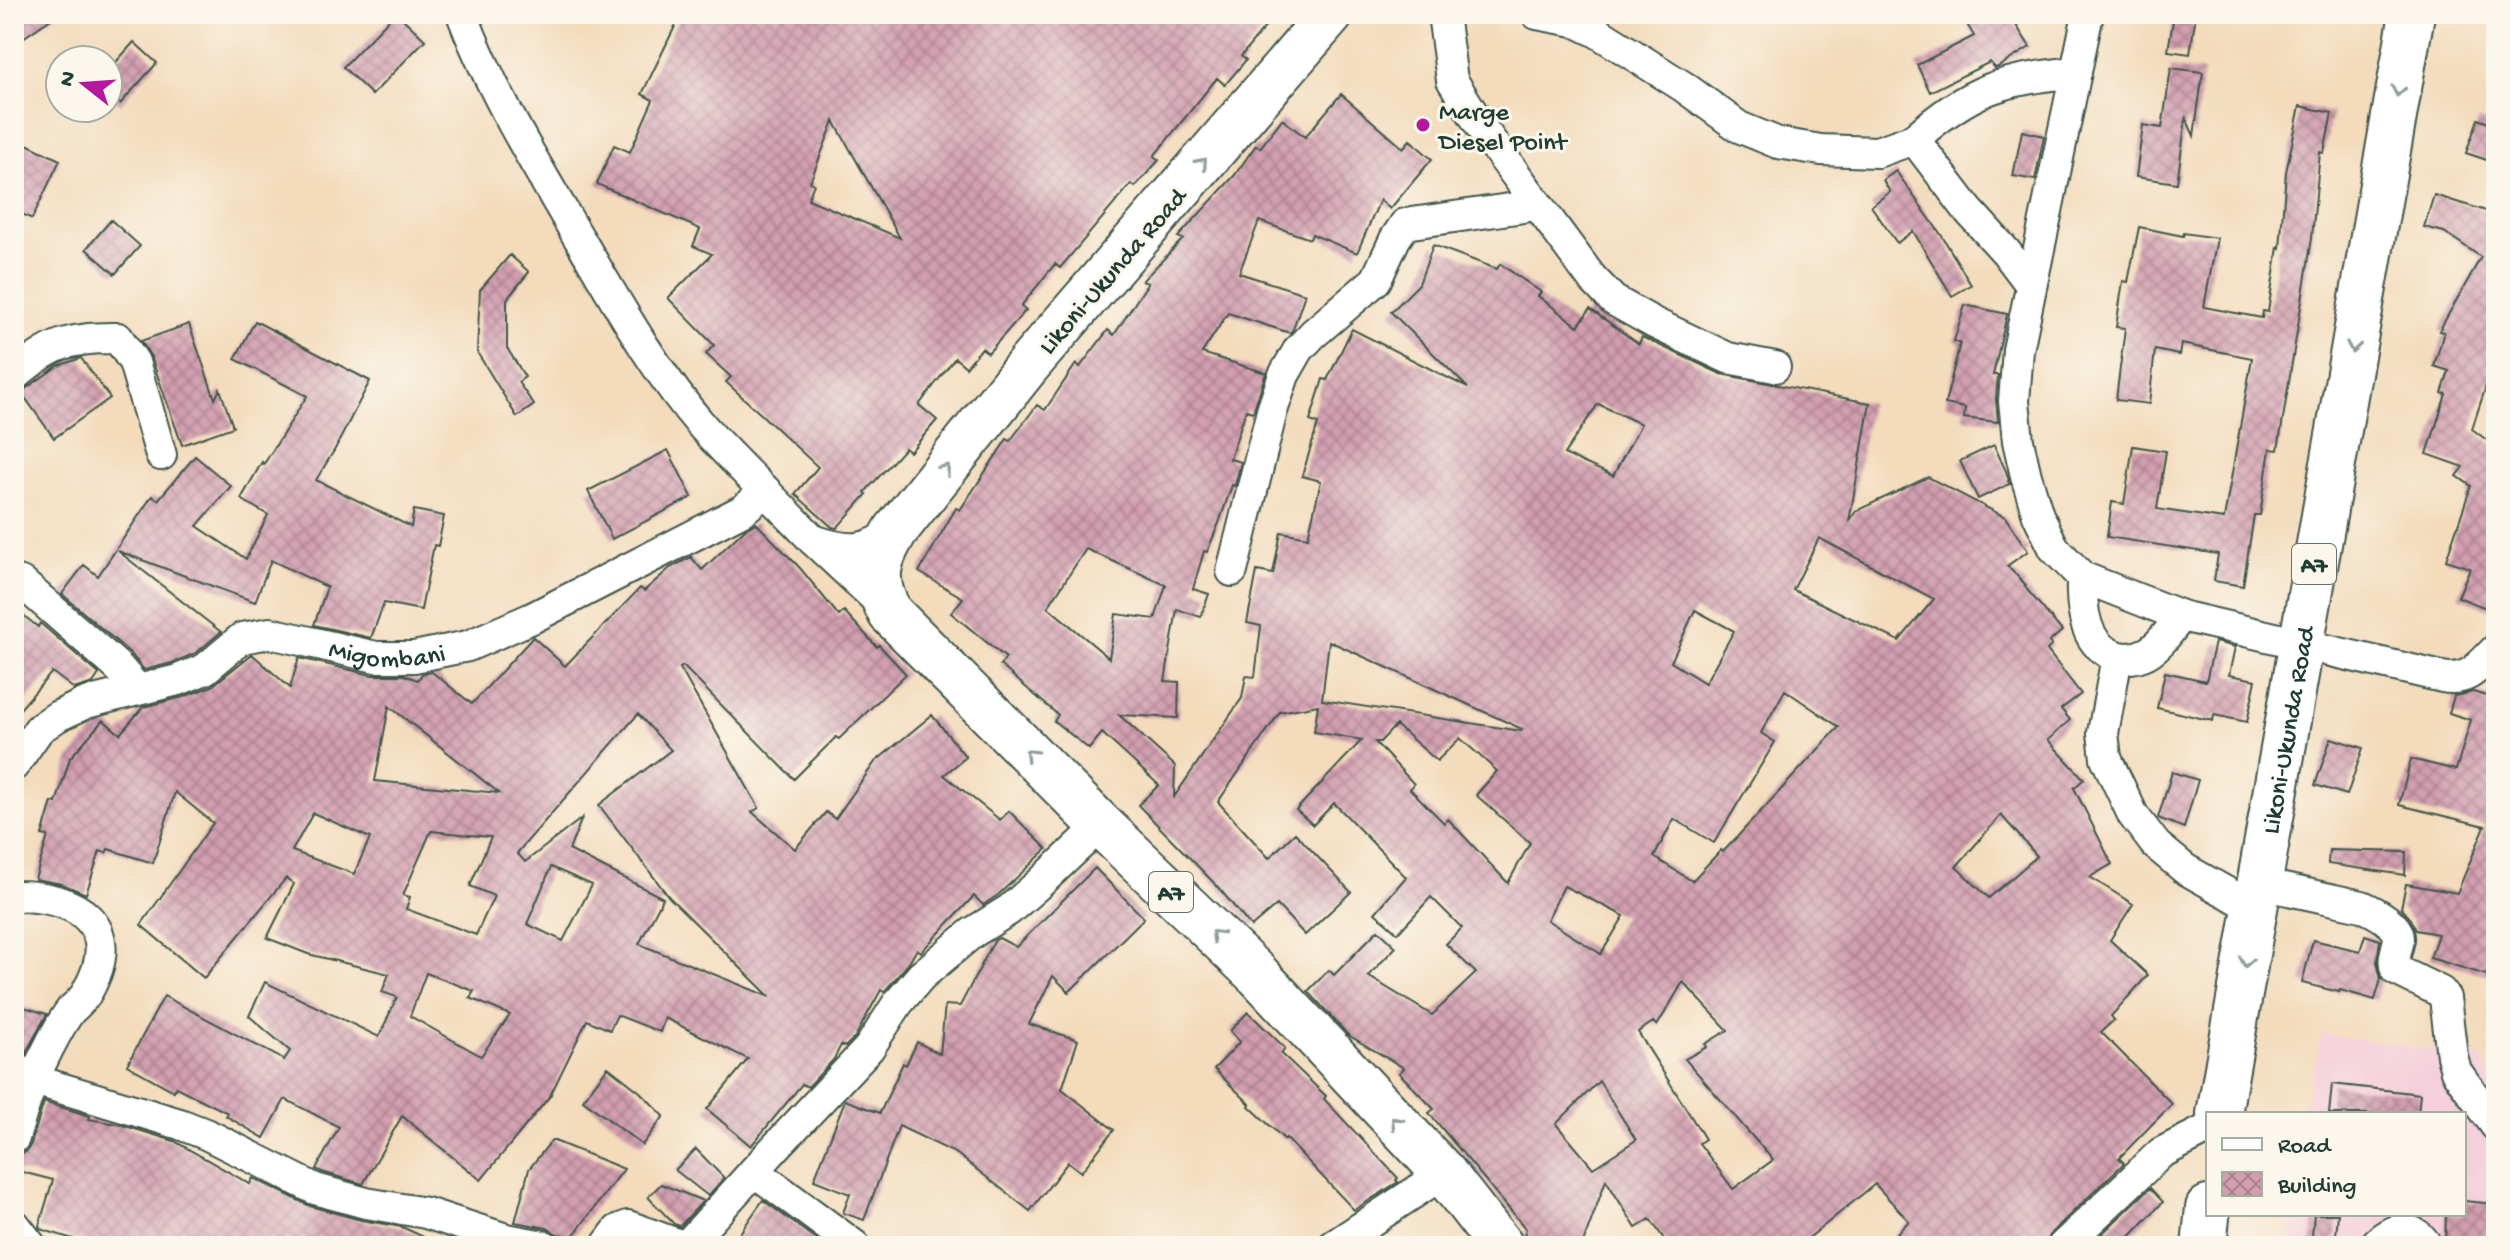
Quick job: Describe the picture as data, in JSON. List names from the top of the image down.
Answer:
{
  "streets": {
    "highway": ["Likoni-Ukunda Road", "A7"],
    "street": ["Migombani"]
  },
  "crossings": [
    ["Likoni-Ukunda Road", "A7"]
  ],
  "places": ["Marge Diesel Point"],
  "legend": ["Road", "Building"],
  "north": "left"
}
